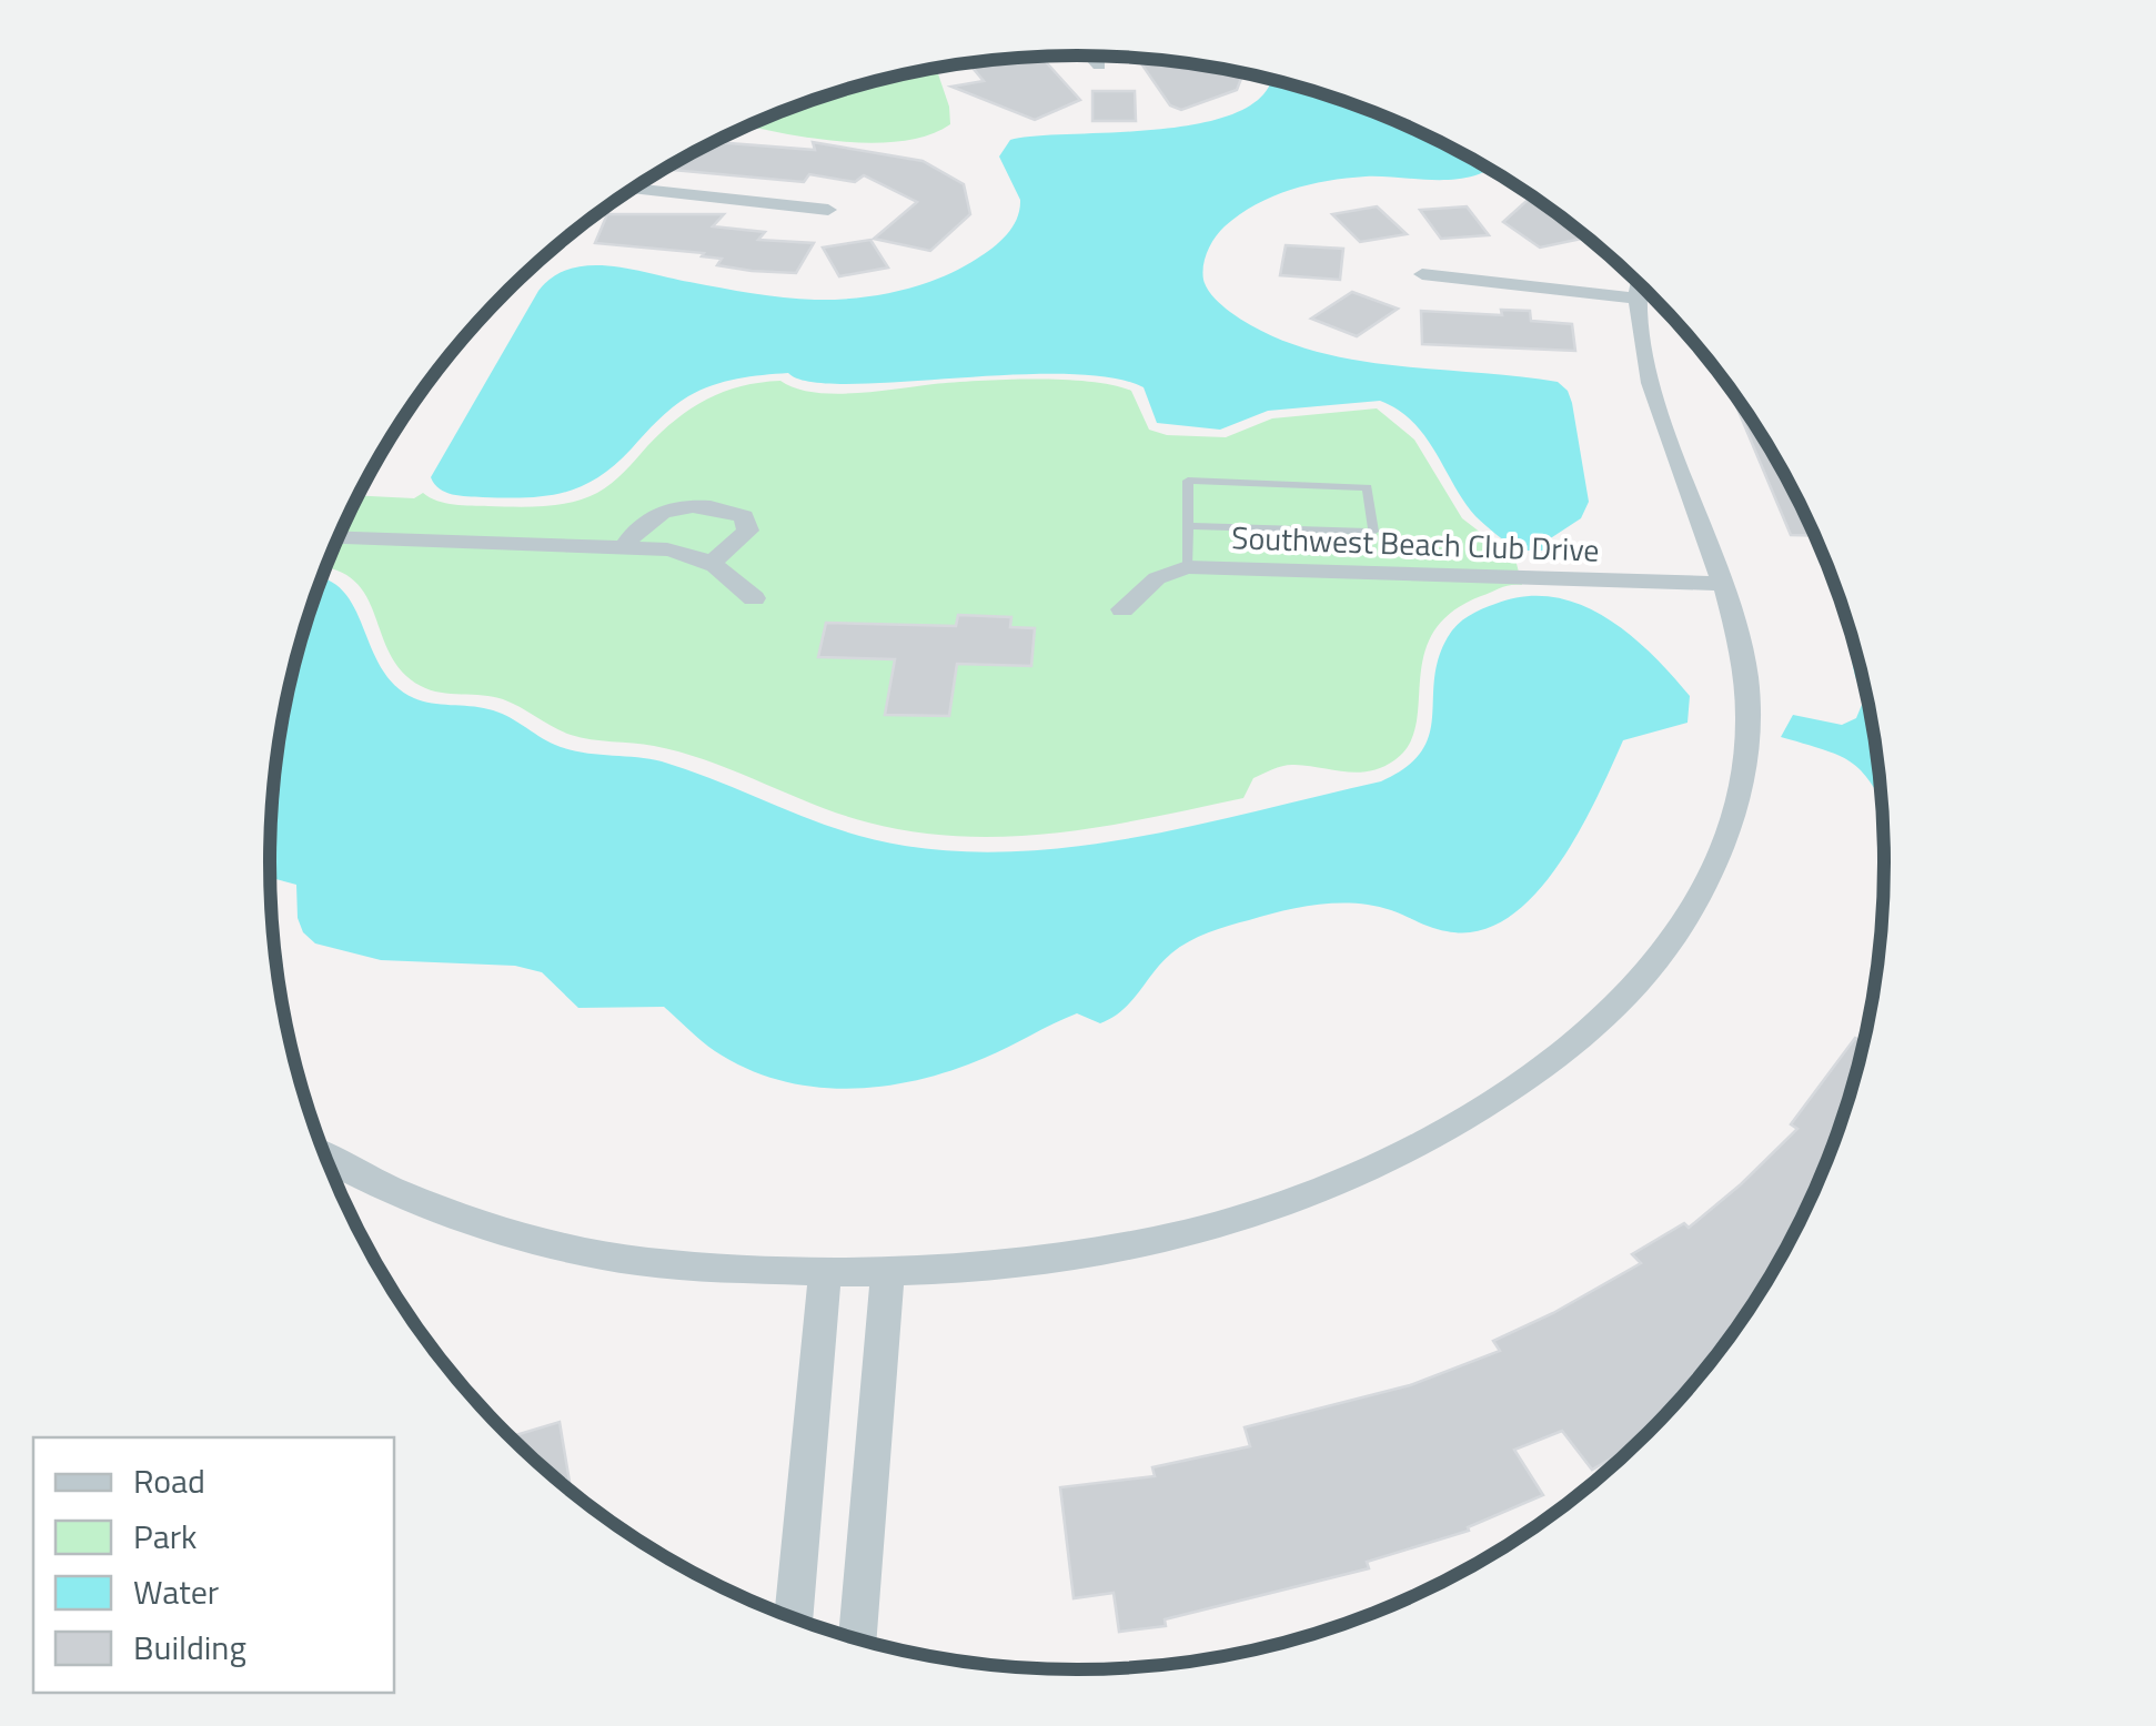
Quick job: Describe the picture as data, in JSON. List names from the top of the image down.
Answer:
{
  "streets": {
    "street": ["Southwest Beach Club Drive"]
  },
  "legend": [
    "Road",
    "Park",
    "Water",
    "Building"
  ]
}
